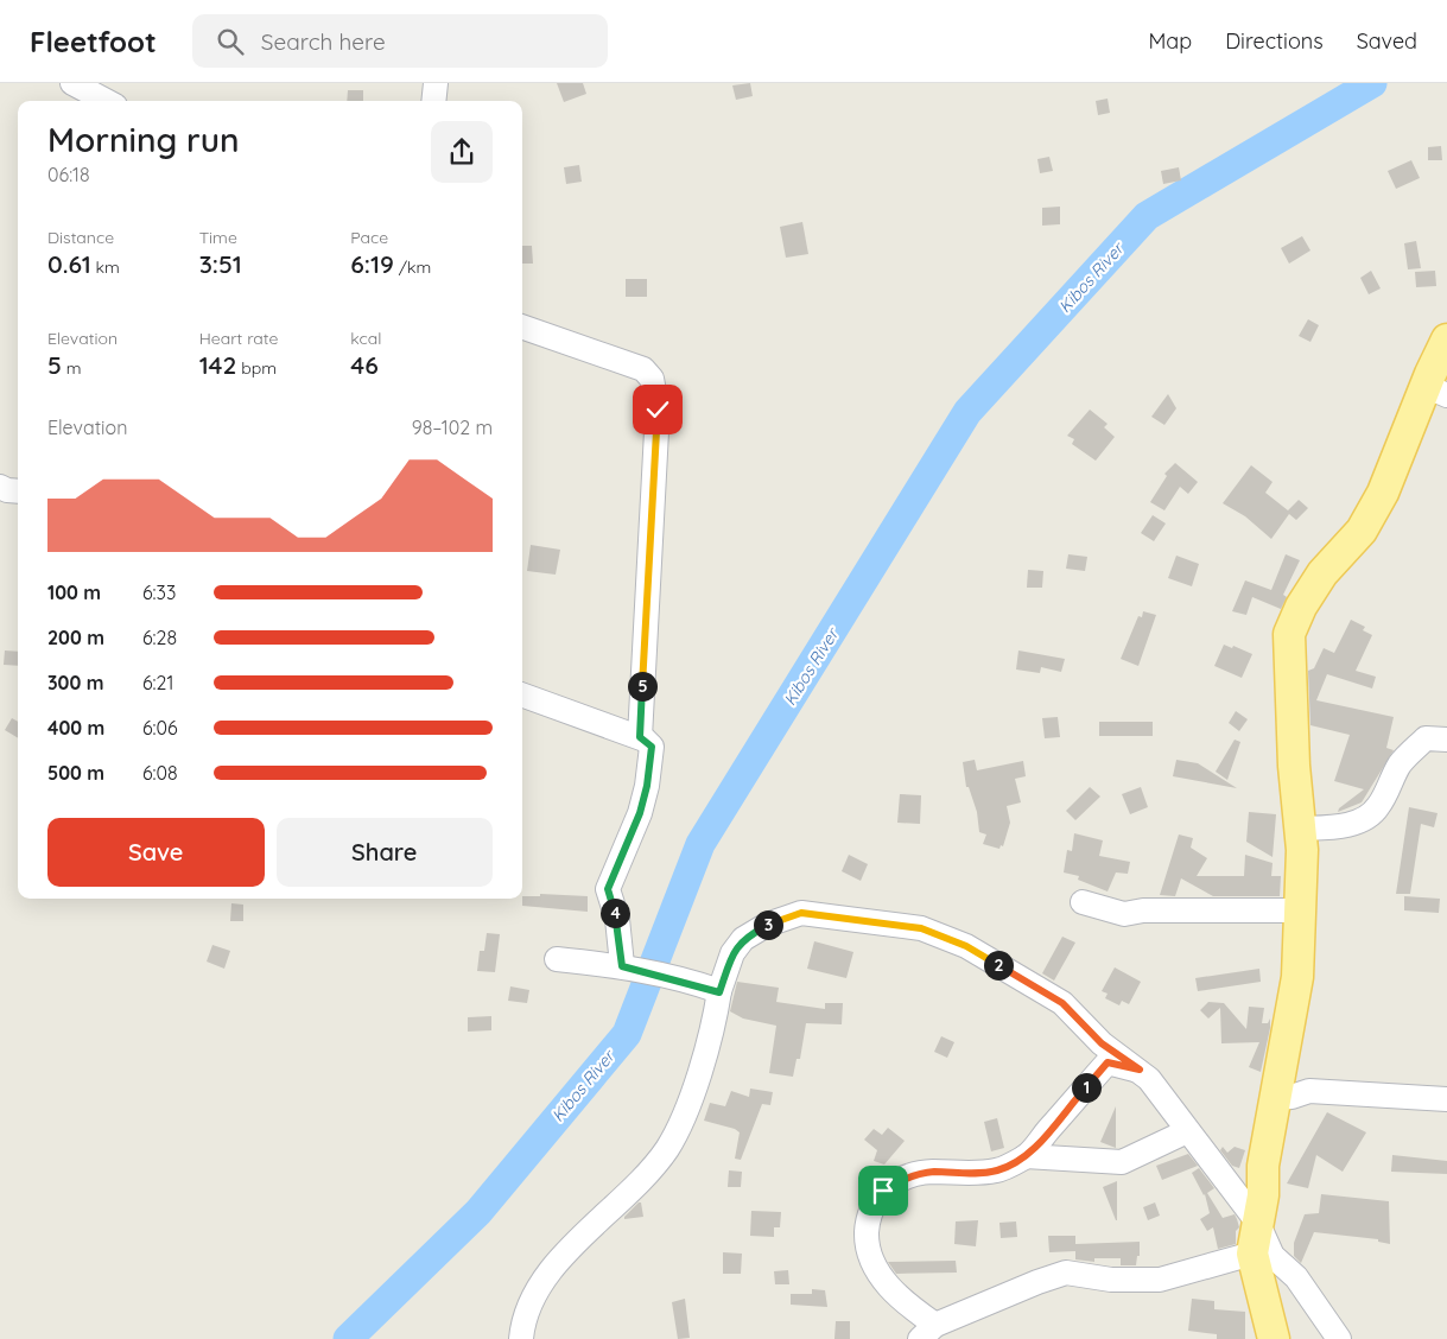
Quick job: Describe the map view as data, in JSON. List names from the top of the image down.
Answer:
{
  "water": ["Kibos River"],
  "page": {
    "header": "Fleetfoot",
    "search": "Search here",
    "nav": ["Map", "Directions", "Saved"],
    "heading": ["Morning run", "06:18"],
    "stats": [
      ["Distance", "0.61 km"],
      ["Time", "3:51"],
      ["Pace", "6:19 /km"],
      ["Elevation", "5 m"],
      ["Heart rate", "142 bpm"],
      ["kcal", "46"]
    ],
    "chart": ["Elevation", "98–102 m"],
    "list": [
      {
        "name": "100 m",
        "note": "6:33"
      },
      {
        "name": "200 m",
        "note": "6:28"
      },
      {
        "name": "300 m",
        "note": "6:21"
      },
      {
        "name": "400 m",
        "note": "6:06"
      },
      {
        "name": "500 m",
        "note": "6:08"
      }
    ],
    "pins": [
      "5",
      "4",
      "3",
      "2",
      "1"
    ],
    "buttons": ["Save", "Share"]
  }
}
